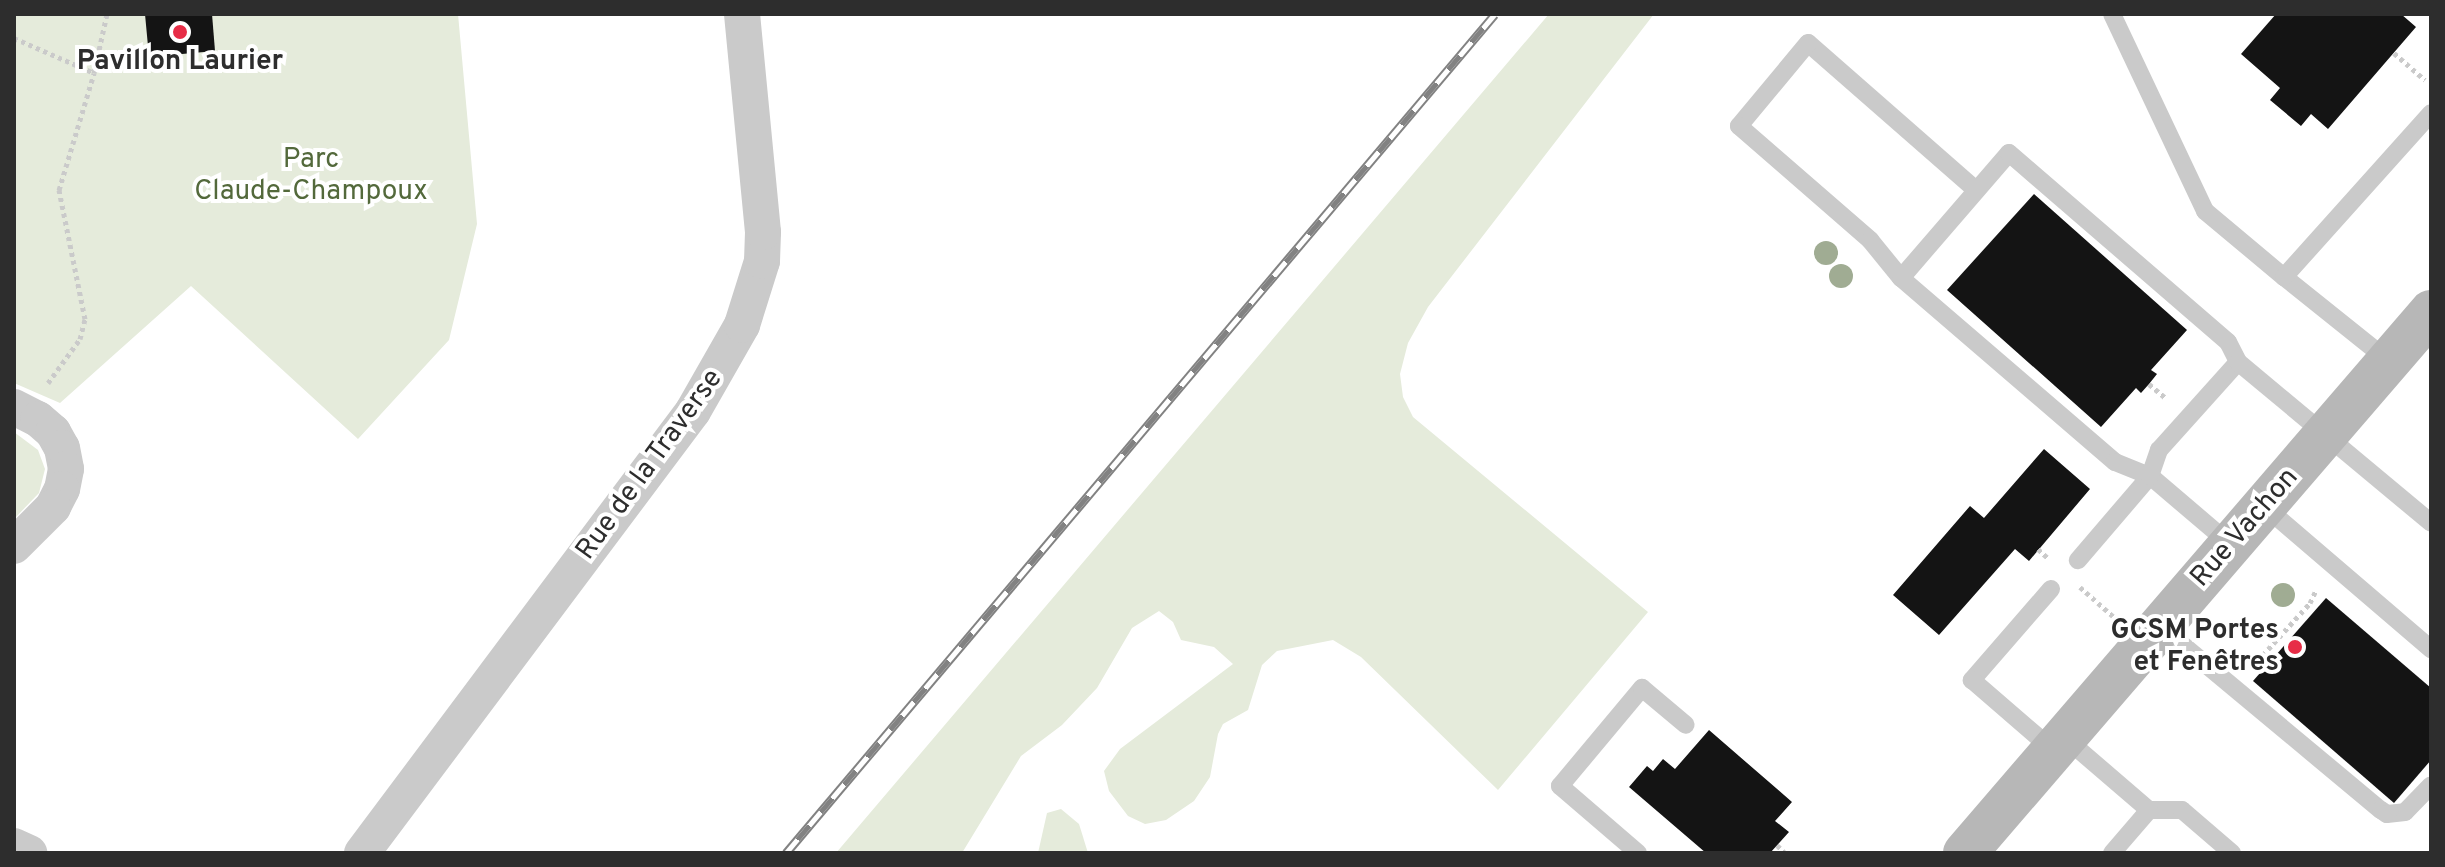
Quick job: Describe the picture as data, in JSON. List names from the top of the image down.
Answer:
{
  "streets": {
    "street": ["Rue de la Traverse", "Rue Vachon"]
  },
  "parks": ["Parc Claude-Champoux"],
  "places": ["Pavillon Laurier", "GCSM Portes et Fenêtres"]
}
